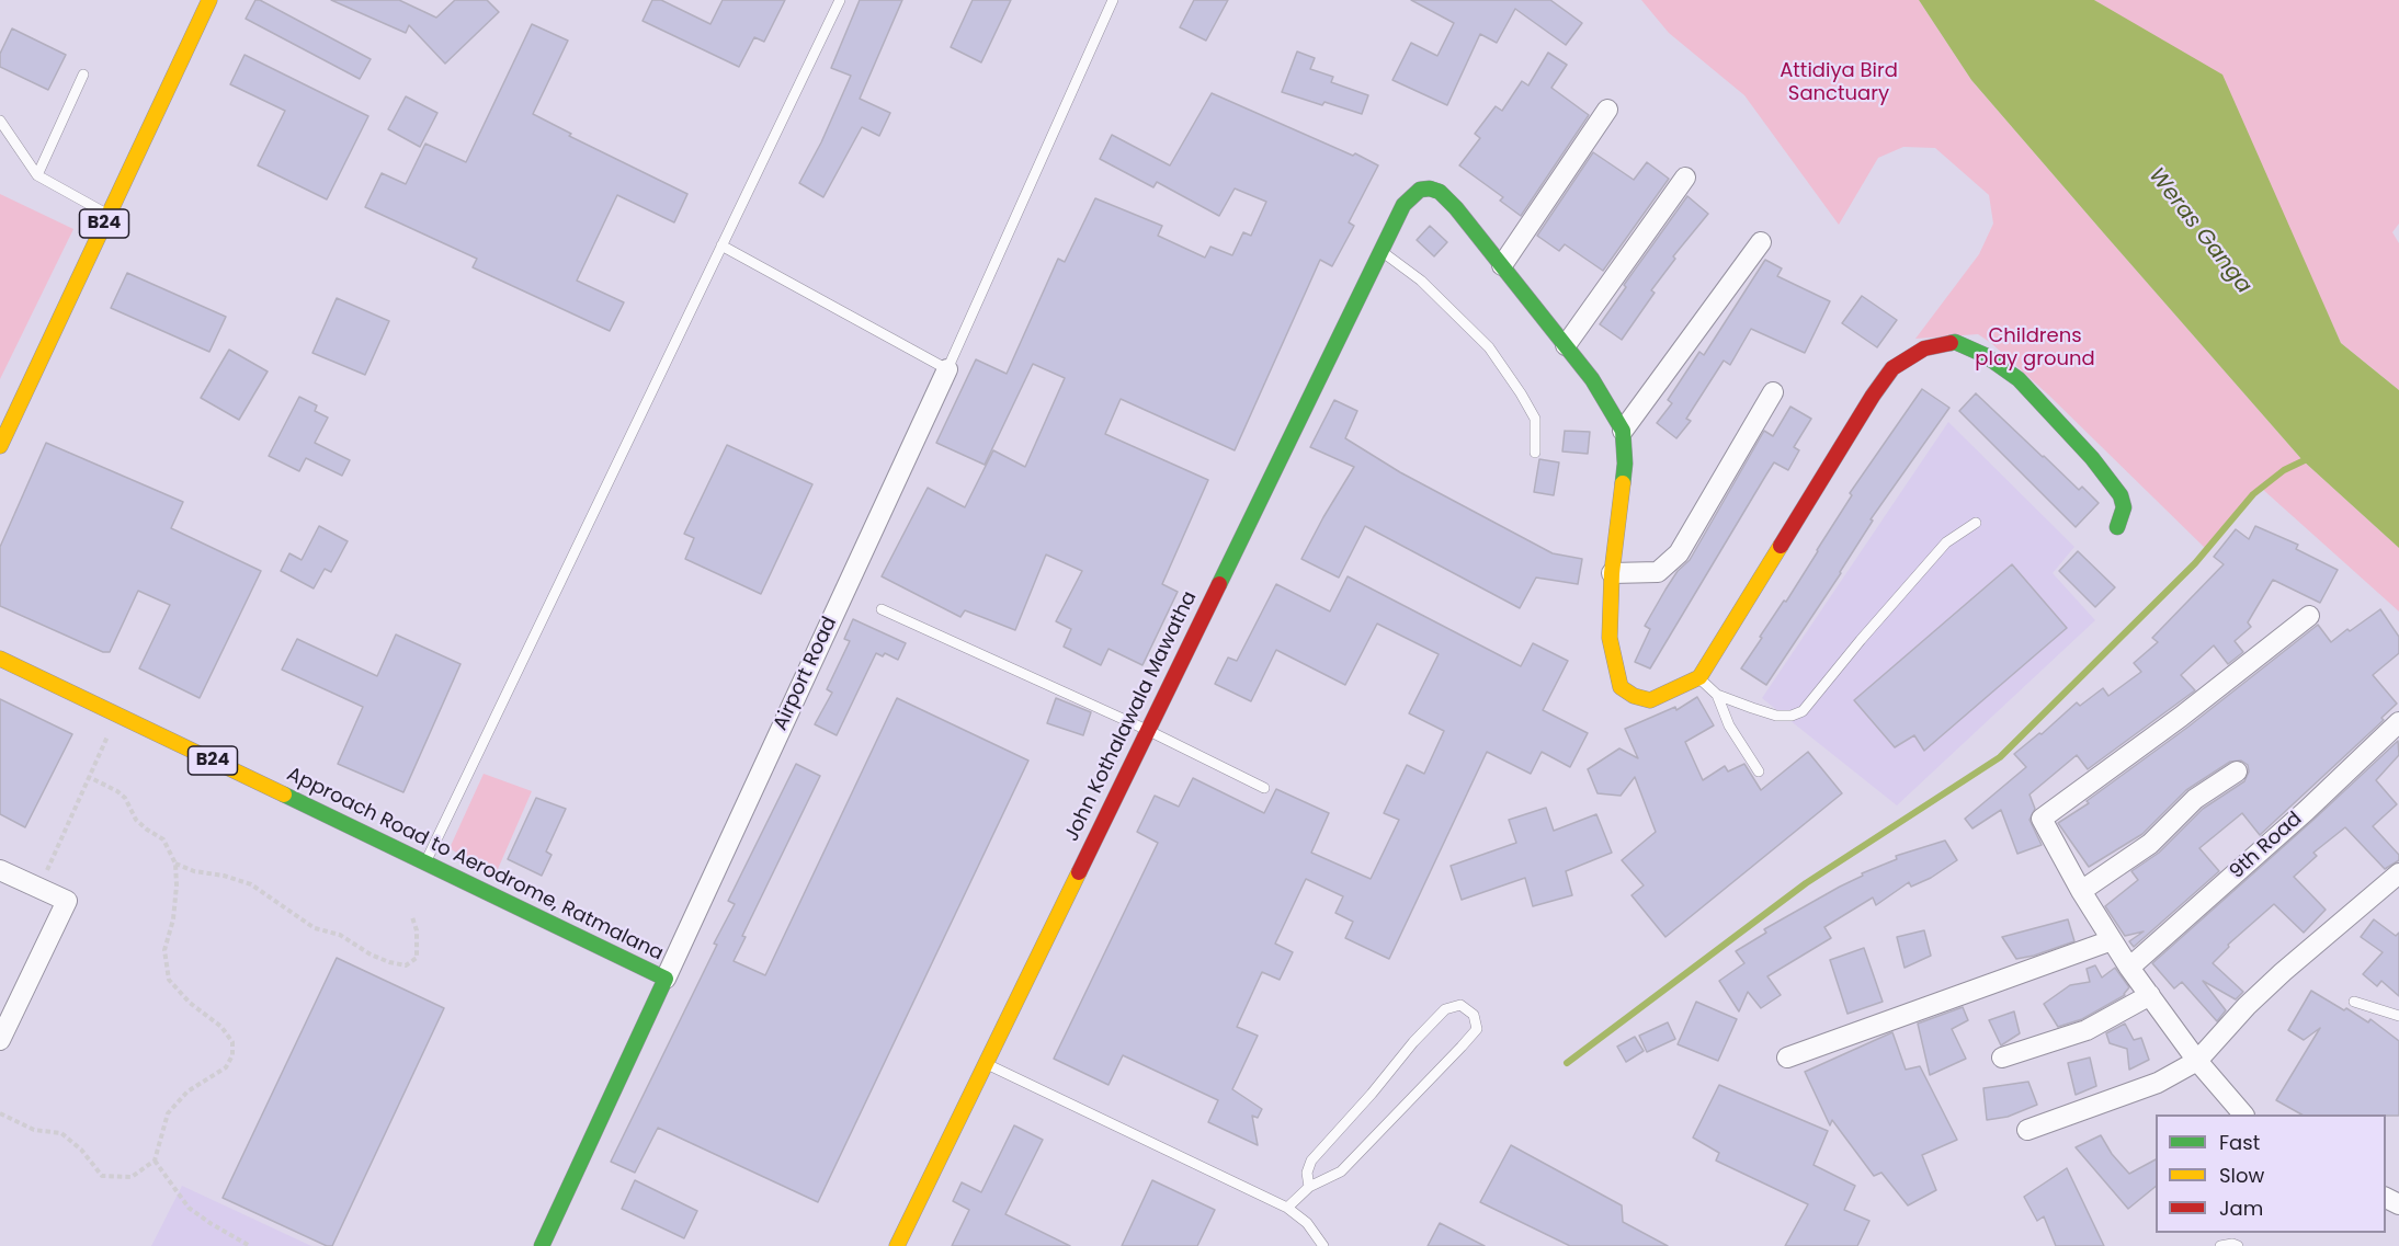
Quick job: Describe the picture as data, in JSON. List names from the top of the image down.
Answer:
{
  "streets": {
    "street": [
      "B24",
      "Airport Road",
      "John Kothalawala Mawatha",
      "9th Road",
      "Approach Road to Aerodrome, Ratmalana"
    ]
  },
  "crossings": [
    ["Airport Road", "Approach Road to Aerodrome, Ratmalana"]
  ],
  "water": ["Weras Ganga"],
  "parks": ["Attidiya Bird Sanctuary", "Childrens play ground"],
  "legend": ["Fast", "Slow", "Jam"]
}
